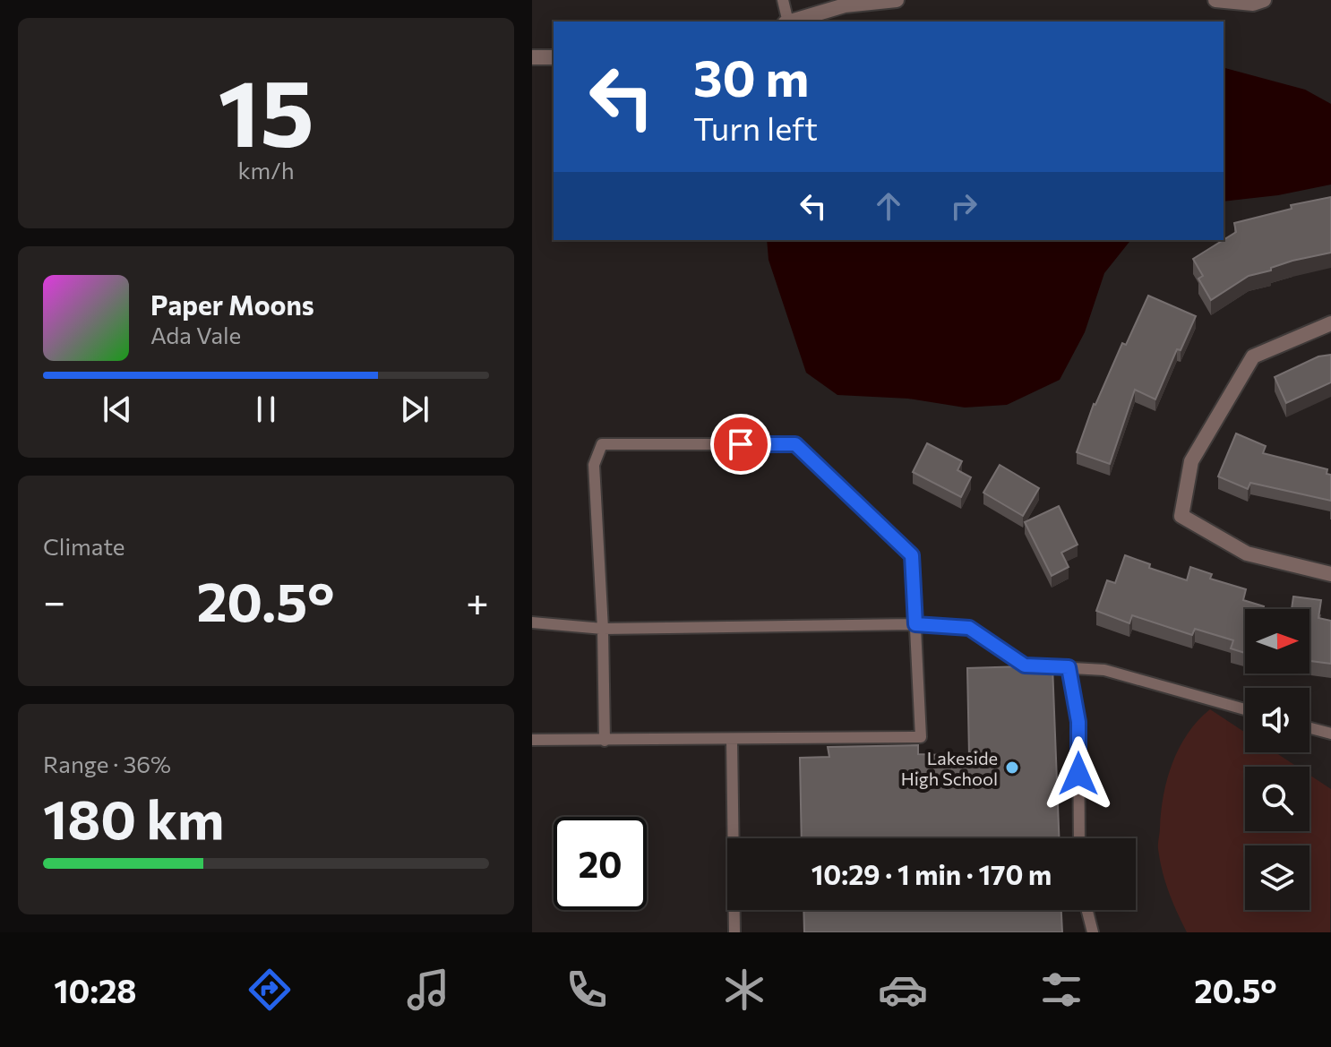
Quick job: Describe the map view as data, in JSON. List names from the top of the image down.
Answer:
{
  "places": ["Lakeside High School"],
  "north": "right",
  "page": {
    "tile": [
      ["15", "km/h"],
      "Climate",
      ["Range · 36%", "180 km"]
    ],
    "turn": ["30 m", "Turn left"],
    "song": ["Paper Moons", "Ada Vale"],
    "heat": ["−", "20.5°", "+"],
    "limit": "20",
    "trip": "10:29 · 1 min · 170 m",
    "tabs": ["10:28", "20.5°"]
  }
}
